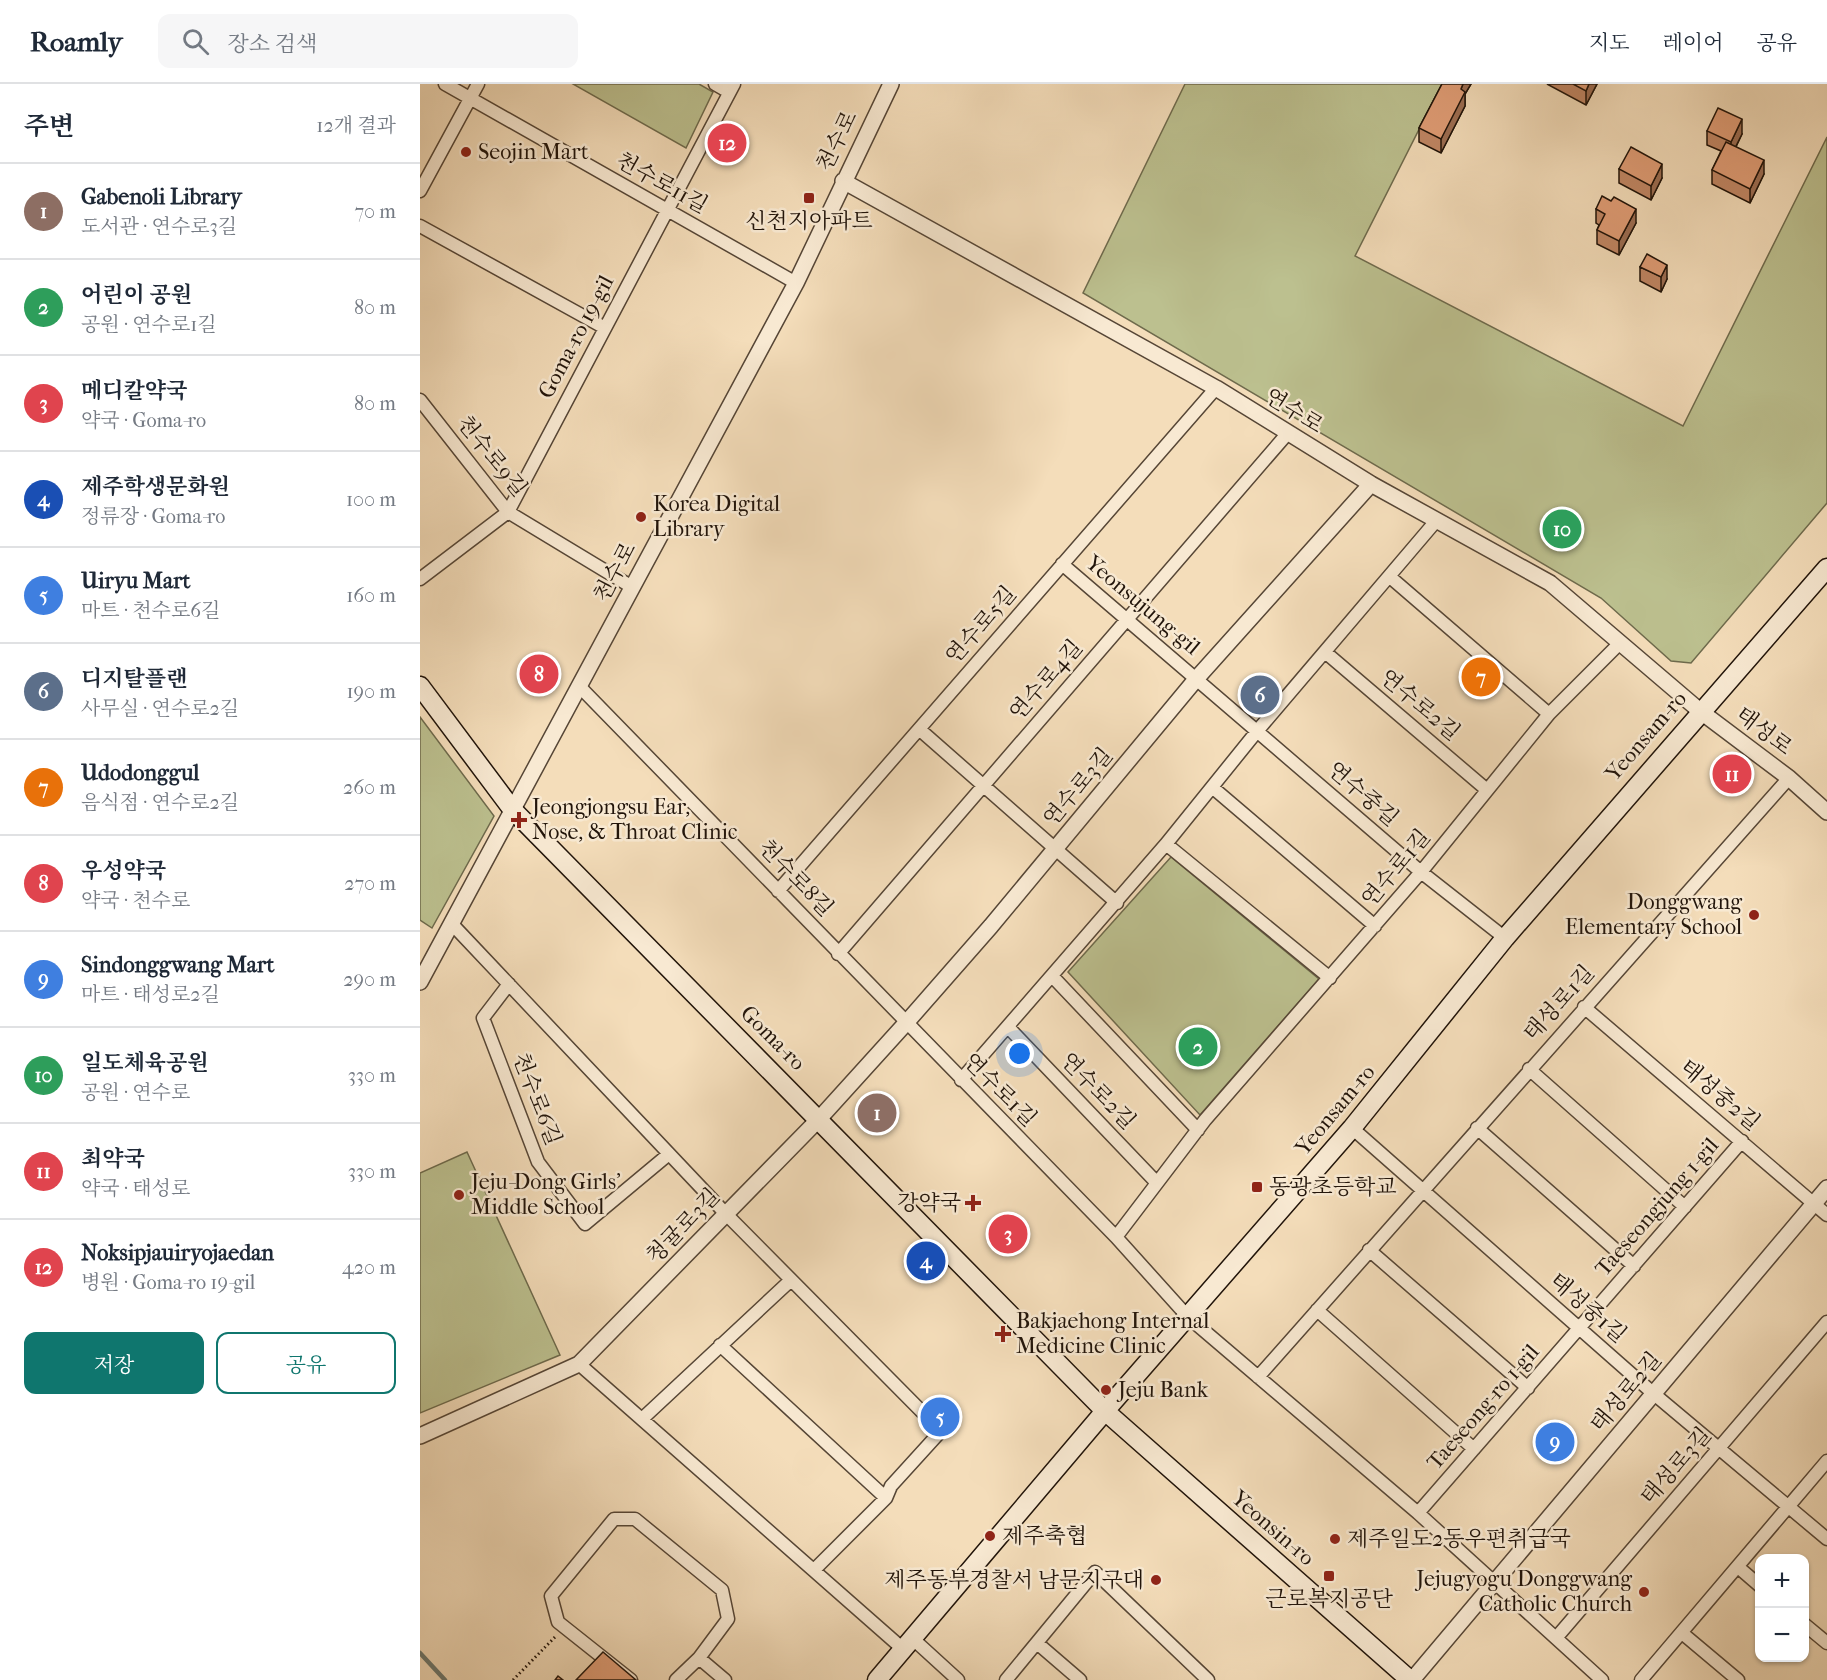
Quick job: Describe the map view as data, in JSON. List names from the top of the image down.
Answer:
{
  "streets": {
    "main road": ["Yeonsam-ro", "Goma-ro", "Yeonsin-ro"],
    "street": [
      "천수로",
      "천수로11길",
      "Goma-ro 19-gil",
      "연수로",
      "천수로9길",
      "Yeonsujung-gil",
      "연수로5길",
      "연수로4길",
      "연수로2길",
      "태성로",
      "연수로3길",
      "연수중길",
      "연수로1길",
      "천수로8길",
      "태성로1길",
      "태성중2길",
      "천수로6길",
      "Taeseongjung 1-gil",
      "청귤로3길",
      "태성중1길",
      "태성로2길",
      "Taeseong-ro 1-gil",
      "태성로3길"
    ]
  },
  "crossings": [
    ["천수로", "천수로11길"],
    ["천수로", "연수로"],
    ["천수로", "천수로9길"],
    ["천수로", "천수로8길"],
    ["천수로", "Goma-ro"],
    ["천수로", "천수로6길"],
    ["천수로11길", "Goma-ro 19-gil"],
    ["Goma-ro 19-gil", "천수로9길"],
    ["연수로", "연수로5길"],
    ["연수로", "연수로4길"],
    ["연수로", "태성로"],
    ["연수로", "Yeonsam-ro"],
    ["연수로", "연수로3길"],
    ["연수로", "연수로1길"],
    ["Yeonsujung-gil", "연수로5길"],
    ["Yeonsujung-gil", "연수로4길"],
    ["Yeonsujung-gil", "연수로3길"],
    ["Yeonsujung-gil", "연수중길"],
    ["연수로5길", "천수로8길"],
    ["연수로4길", "천수로8길"],
    ["연수로2길", "연수로1길"],
    ["태성로", "Yeonsam-ro"],
    ["태성로", "태성로1길"],
    ["Yeonsam-ro", "연수중길"],
    ["Yeonsam-ro", "연수로1길"],
    ["Yeonsam-ro", "Goma-ro"],
    ["Yeonsam-ro", "태성중1길"],
    ["Yeonsam-ro", "Yeonsin-ro"],
    ["연수로3길", "연수중길"],
    ["연수로3길", "연수로1길"],
    ["연수로3길", "천수로8길"],
    ["연수로3길", "Goma-ro"],
    ["연수로3길", "청귤로3길"],
    ["연수중길", "연수로1길"],
    ["연수로1길", "천수로8길"],
    ["태성로1길", "태성중2길"],
    ["태성로1길", "Taeseongjung 1-gil"],
    ["태성로1길", "태성중1길"],
    ["Goma-ro", "청귤로3길"],
    ["Goma-ro", "Yeonsin-ro"],
    ["태성중2길", "Taeseongjung 1-gil"],
    ["태성중2길", "태성로2길"],
    ["천수로6길", "청귤로3길"],
    ["Taeseongjung 1-gil", "태성중1길"],
    ["Taeseongjung 1-gil", "Taeseong-ro 1-gil"],
    ["태성중1길", "태성로2길"],
    ["태성중1길", "Taeseong-ro 1-gil"],
    ["태성중1길", "태성로3길"],
    ["태성로2길", "Yeonsin-ro"]
  ],
  "places": {
    "other": [
      "Seojin Mart",
      "Korea Digital Library",
      "Donggwang Elementary School",
      "Jeju-Dong Girls' Middle School",
      "Jeju Bank",
      "제주축협",
      "제주일도2동우편취급국",
      "제주동부경찰서 남문지구대",
      "Jejugyogu Donggwang Catholic Church"
    ],
    "transit": ["신천지아파트", "동광초등학교", "근로복지공단"],
    "health": ["Jeongjongsu Ear, Nose, & Throat Clinic", "강약국", "Bakjaehong Internal Medicine Clinic"]
  },
  "page": {
    "header": "Roamly",
    "search": "장소 검색",
    "nav": ["지도", "레이어", "공유"],
    "heading": ["주변", "12개 결과"],
    "pins": [
      "12",
      "10",
      "8",
      "7",
      "6",
      "11",
      "2",
      "1",
      "3",
      "4",
      "5",
      "9"
    ],
    "list": [
      {
        "mark": "1",
        "name": "Gabenoli Library",
        "note": "도서관 · 연수로3길",
        "value": "70 m"
      },
      {
        "mark": "2",
        "name": "어린이 공원",
        "note": "공원 · 연수로1길",
        "value": "80 m"
      },
      {
        "mark": "3",
        "name": "메디칼약국",
        "note": "약국 · Goma-ro",
        "value": "80 m"
      },
      {
        "mark": "4",
        "name": "제주학생문화원",
        "note": "정류장 · Goma-ro",
        "value": "100 m"
      },
      {
        "mark": "5",
        "name": "Uiryu Mart",
        "note": "마트 · 천수로6길",
        "value": "160 m"
      },
      {
        "mark": "6",
        "name": "디지탈플랜",
        "note": "사무실 · 연수로2길",
        "value": "190 m"
      },
      {
        "mark": "7",
        "name": "Udodonggul",
        "note": "음식점 · 연수로2길",
        "value": "260 m"
      },
      {
        "mark": "8",
        "name": "우성약국",
        "note": "약국 · 천수로",
        "value": "270 m"
      },
      {
        "mark": "9",
        "name": "Sindonggwang Mart",
        "note": "마트 · 태성로2길",
        "value": "290 m"
      },
      {
        "mark": "10",
        "name": "일도체육공원",
        "note": "공원 · 연수로",
        "value": "330 m"
      },
      {
        "mark": "11",
        "name": "최약국",
        "note": "약국 · 태성로",
        "value": "330 m"
      },
      {
        "mark": "12",
        "name": "Noksipjauiryojaedan",
        "note": "병원 · Goma-ro 19-gil",
        "value": "420 m"
      }
    ],
    "buttons": ["저장", "공유"],
    "map_buttons": ["+", "−"]
  }
}
